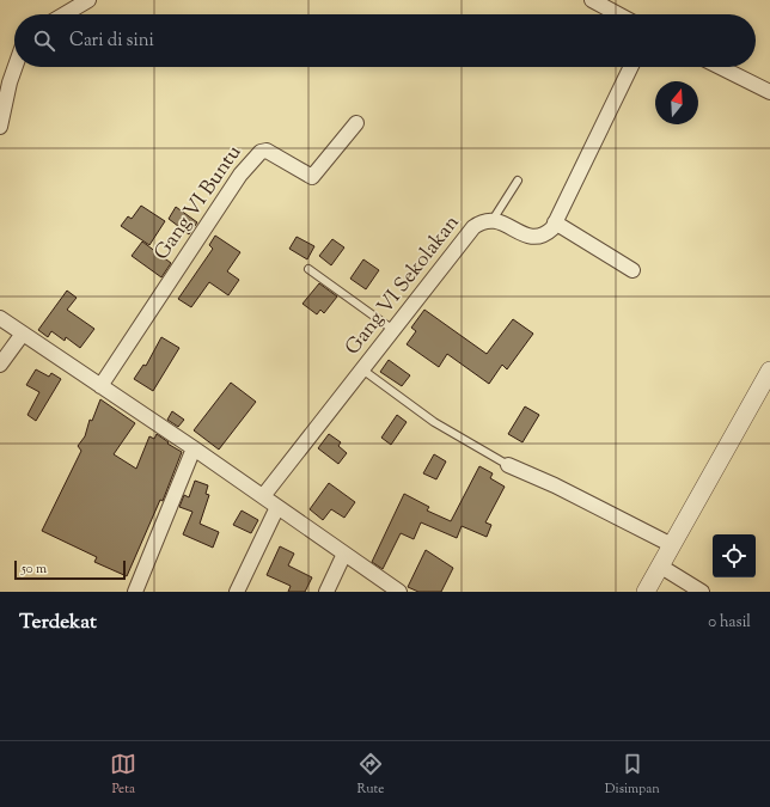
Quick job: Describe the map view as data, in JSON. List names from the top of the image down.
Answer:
{
  "streets": {
    "street": ["Gang VI Buntu", "Gang VI Sekolakan"]
  },
  "scale_bar": "50 m",
  "north": "top",
  "page": {
    "search": "Cari di sini",
    "scale": "50 m",
    "heading": ["Terdekat", "0 hasil"],
    "nav": ["Peta", "Rute", "Disimpan"]
  }
}
